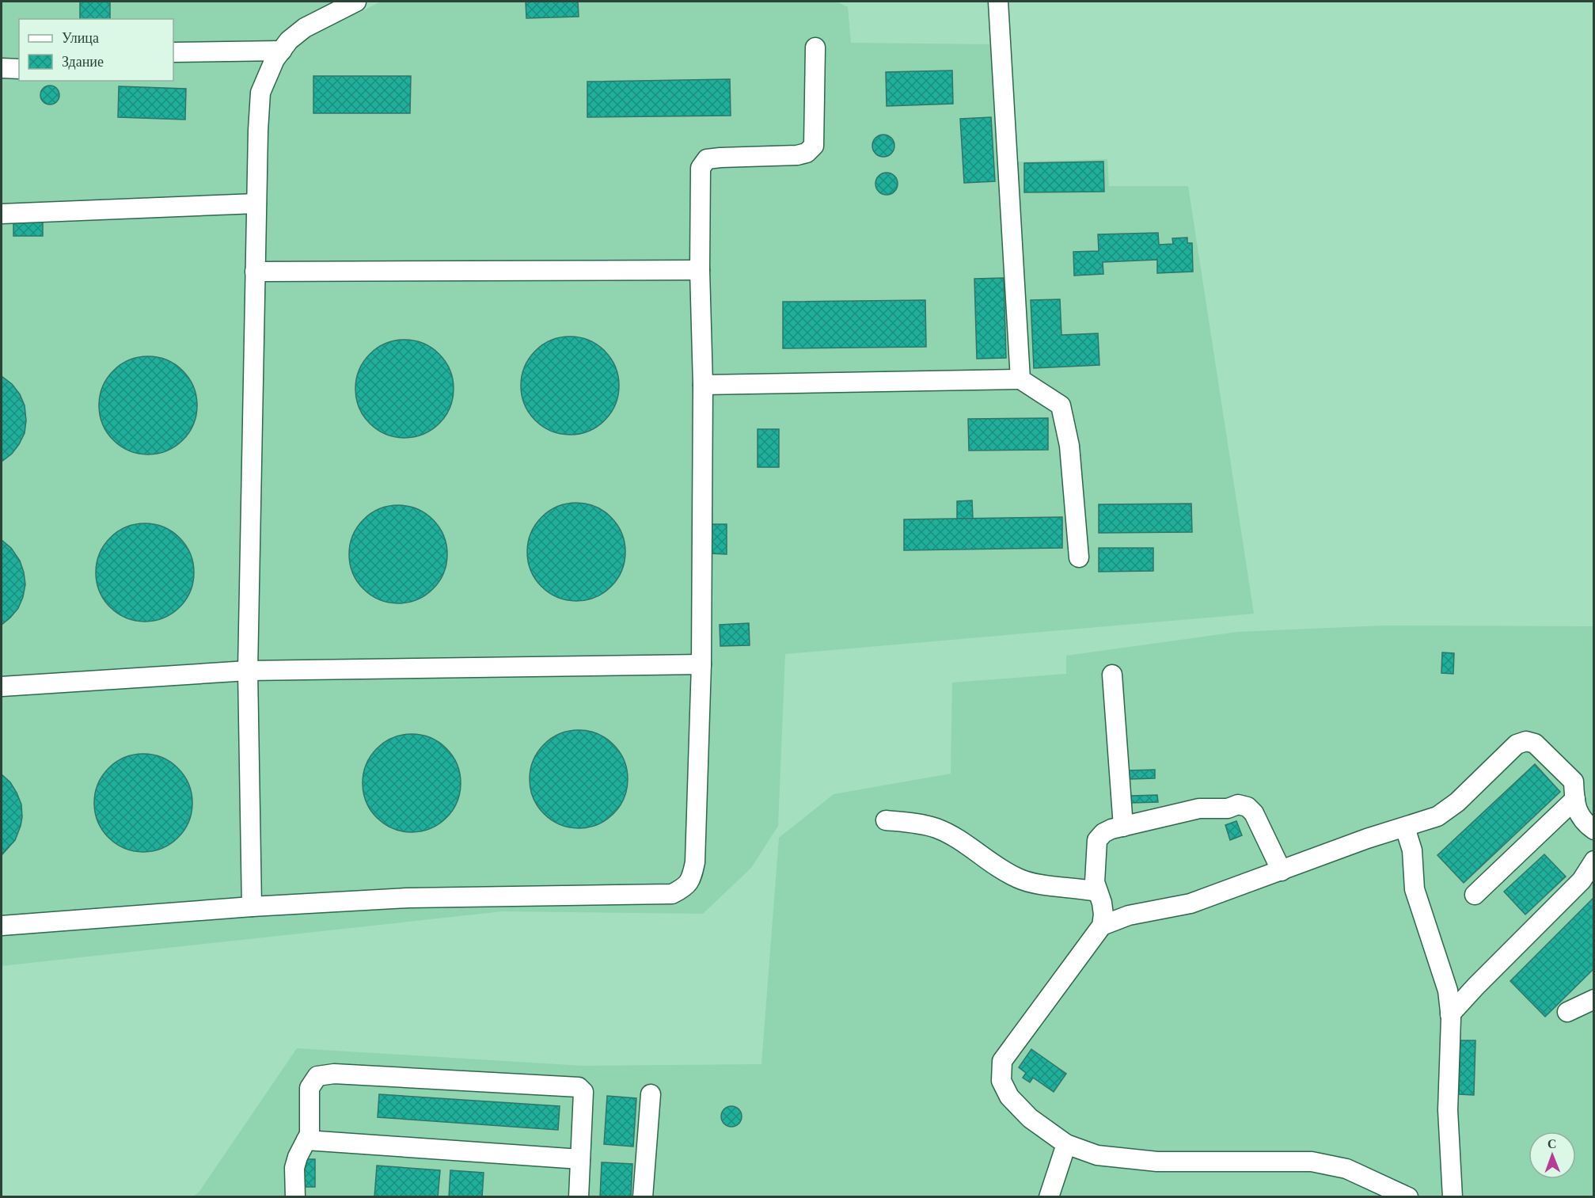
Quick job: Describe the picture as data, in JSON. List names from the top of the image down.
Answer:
{
  "legend": ["Улица", "Здание"],
  "north": "top"
}
